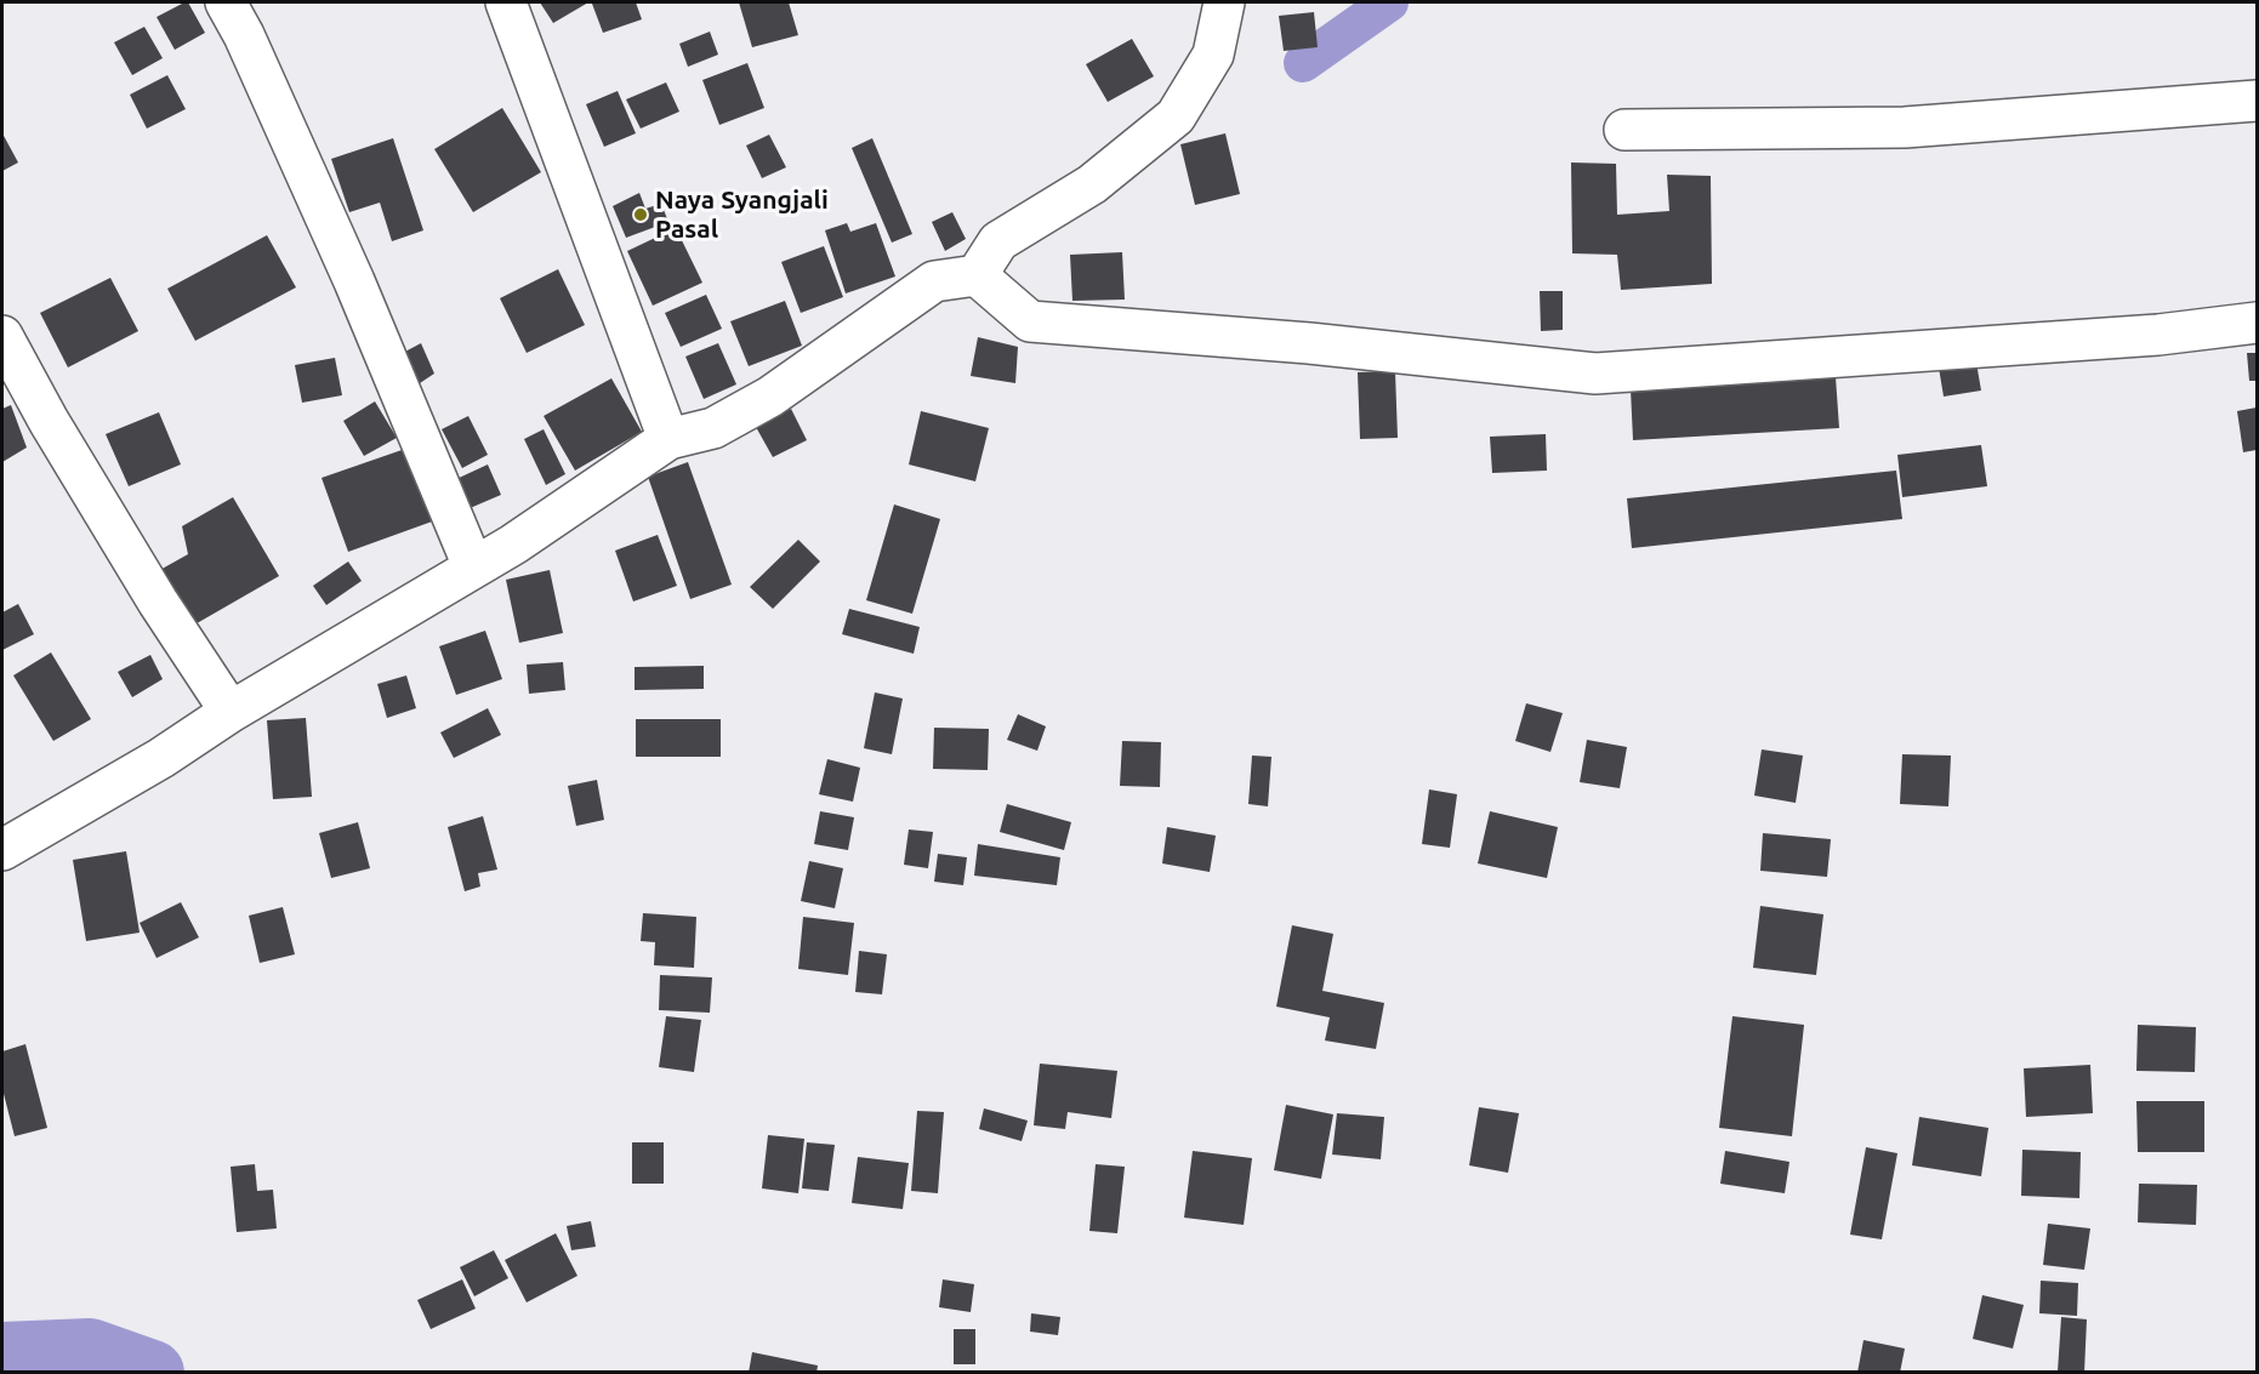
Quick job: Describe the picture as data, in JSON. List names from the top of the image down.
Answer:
{
  "places": ["Naya Syangjali Pasal"]
}
